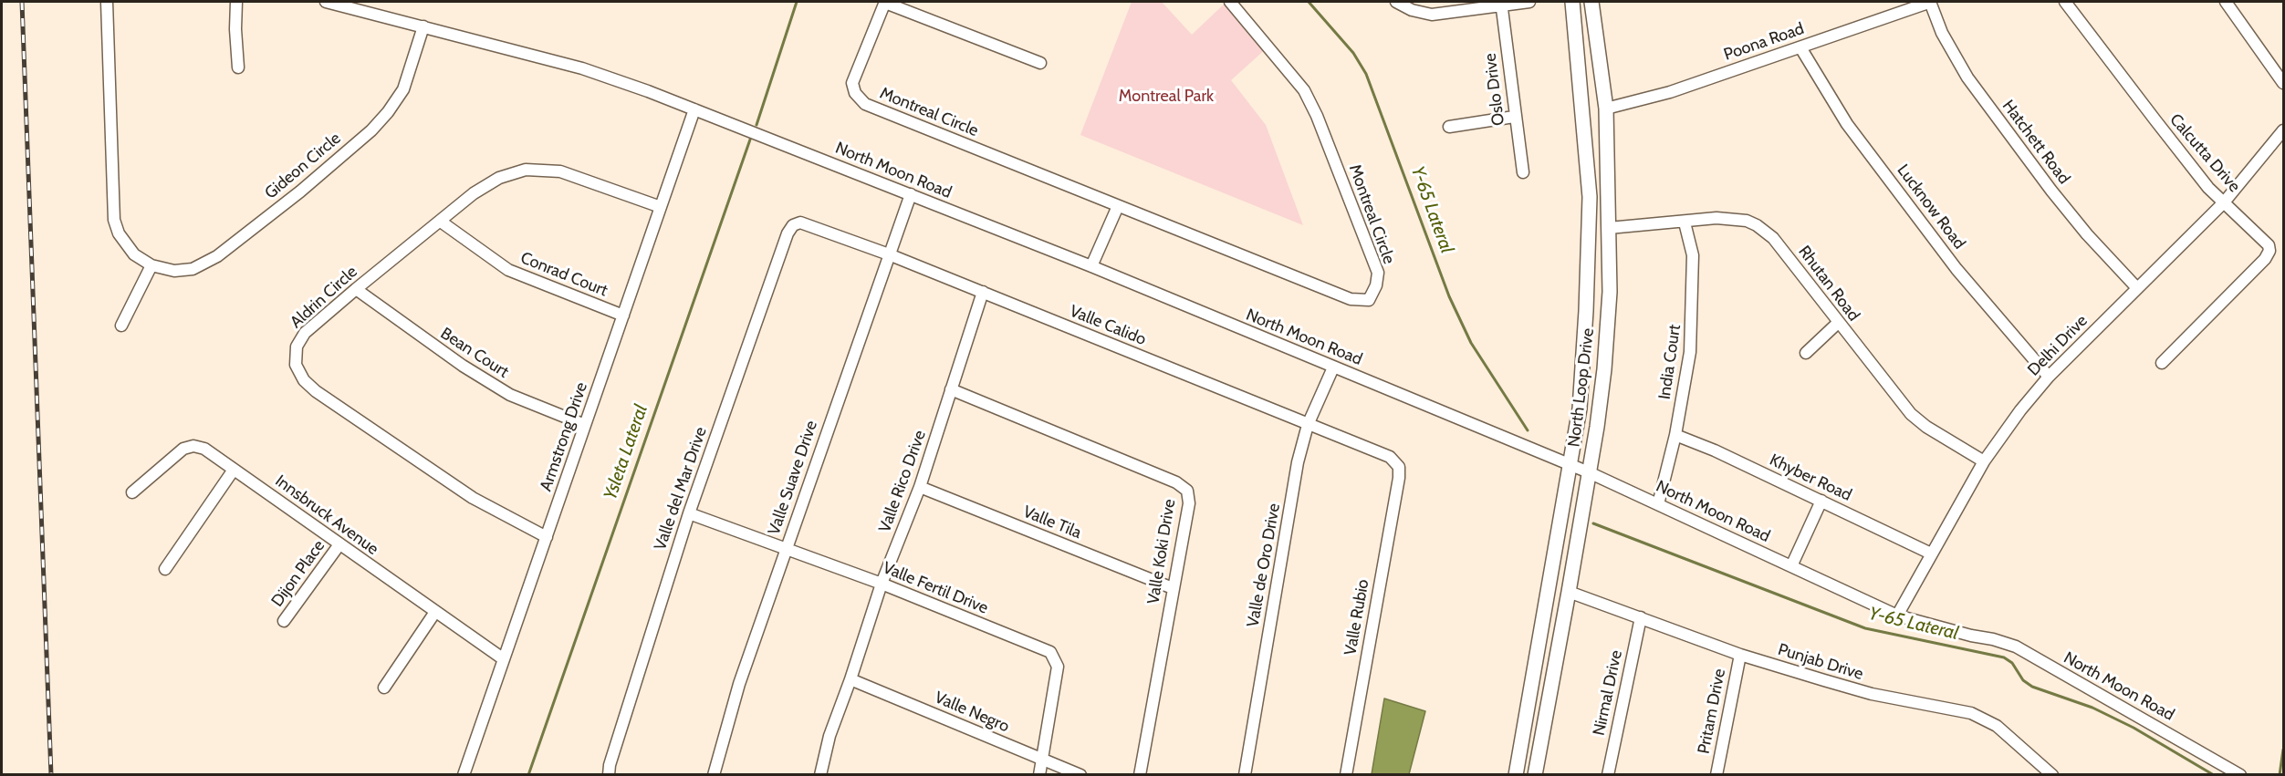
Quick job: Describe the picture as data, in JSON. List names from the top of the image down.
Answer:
{
  "streets": {
    "main road": ["North Loop Drive"],
    "street": [
      "Poona Road",
      "Oslo Drive",
      "Montreal Circle",
      "Hatchett Road",
      "Calcutta Drive",
      "Gideon Circle",
      "North Moon Road",
      "Lucknow Road",
      "Conrad Court",
      "Rhutan Road",
      "Aldrin Circle",
      "Valle Calido",
      "Delhi Drive",
      "Bean Court",
      "India Court",
      "Armstrong Drive",
      "Valle Suave Drive",
      "Khyber Road",
      "Valle Rico Drive",
      "Valle del Mar Drive",
      "Innsbruck Avenue",
      "Valle Tila",
      "Valle Koki Drive",
      "Valle de Oro Drive",
      "Dijon Place",
      "Valle Fertil Drive",
      "Valle Rubio",
      "Punjab Drive",
      "Nirmal Drive",
      "Pritam Drive",
      "Valle Negro"
    ]
  },
  "crossings": [
    ["Poona Road", "Hatchett Road"],
    ["Poona Road", "Lucknow Road"],
    ["Poona Road", "North Loop Drive"],
    ["Hatchett Road", "Delhi Drive"],
    ["Calcutta Drive", "Delhi Drive"],
    ["Gideon Circle", "North Moon Road"],
    ["North Moon Road", "Delhi Drive"],
    ["North Moon Road", "India Court"],
    ["North Moon Road", "North Loop Drive"],
    ["North Moon Road", "Armstrong Drive"],
    ["North Moon Road", "Valle Suave Drive"],
    ["North Moon Road", "Valle de Oro Drive"],
    ["Lucknow Road", "Delhi Drive"],
    ["Conrad Court", "Aldrin Circle"],
    ["Conrad Court", "Armstrong Drive"],
    ["Rhutan Road", "Delhi Drive"],
    ["Rhutan Road", "India Court"],
    ["Rhutan Road", "North Loop Drive"],
    ["Aldrin Circle", "Bean Court"],
    ["Aldrin Circle", "Armstrong Drive"],
    ["Valle Calido", "Valle Suave Drive"],
    ["Valle Calido", "Valle Rico Drive"],
    ["Valle Calido", "Valle del Mar Drive"],
    ["Valle Calido", "Valle de Oro Drive"],
    ["Valle Calido", "Valle Rubio"],
    ["Delhi Drive", "Khyber Road"],
    ["Bean Court", "Armstrong Drive"],
    ["India Court", "Khyber Road"],
    ["North Loop Drive", "Punjab Drive"],
    ["Armstrong Drive", "Innsbruck Avenue"],
    ["Valle Suave Drive", "Valle Fertil Drive"],
    ["Valle Rico Drive", "Valle Tila"],
    ["Valle Rico Drive", "Valle Koki Drive"],
    ["Valle Rico Drive", "Valle Fertil Drive"],
    ["Valle Rico Drive", "Valle Negro"],
    ["Valle del Mar Drive", "Valle Fertil Drive"],
    ["Innsbruck Avenue", "Dijon Place"],
    ["Valle Tila", "Valle Koki Drive"],
    ["Valle Fertil Drive", "Valle Negro"],
    ["Punjab Drive", "Nirmal Drive"],
    ["Punjab Drive", "Pritam Drive"]
  ],
  "water": ["Y-65 Lateral", "Ysleta Lateral"],
  "parks": ["Montreal Park"]
}
